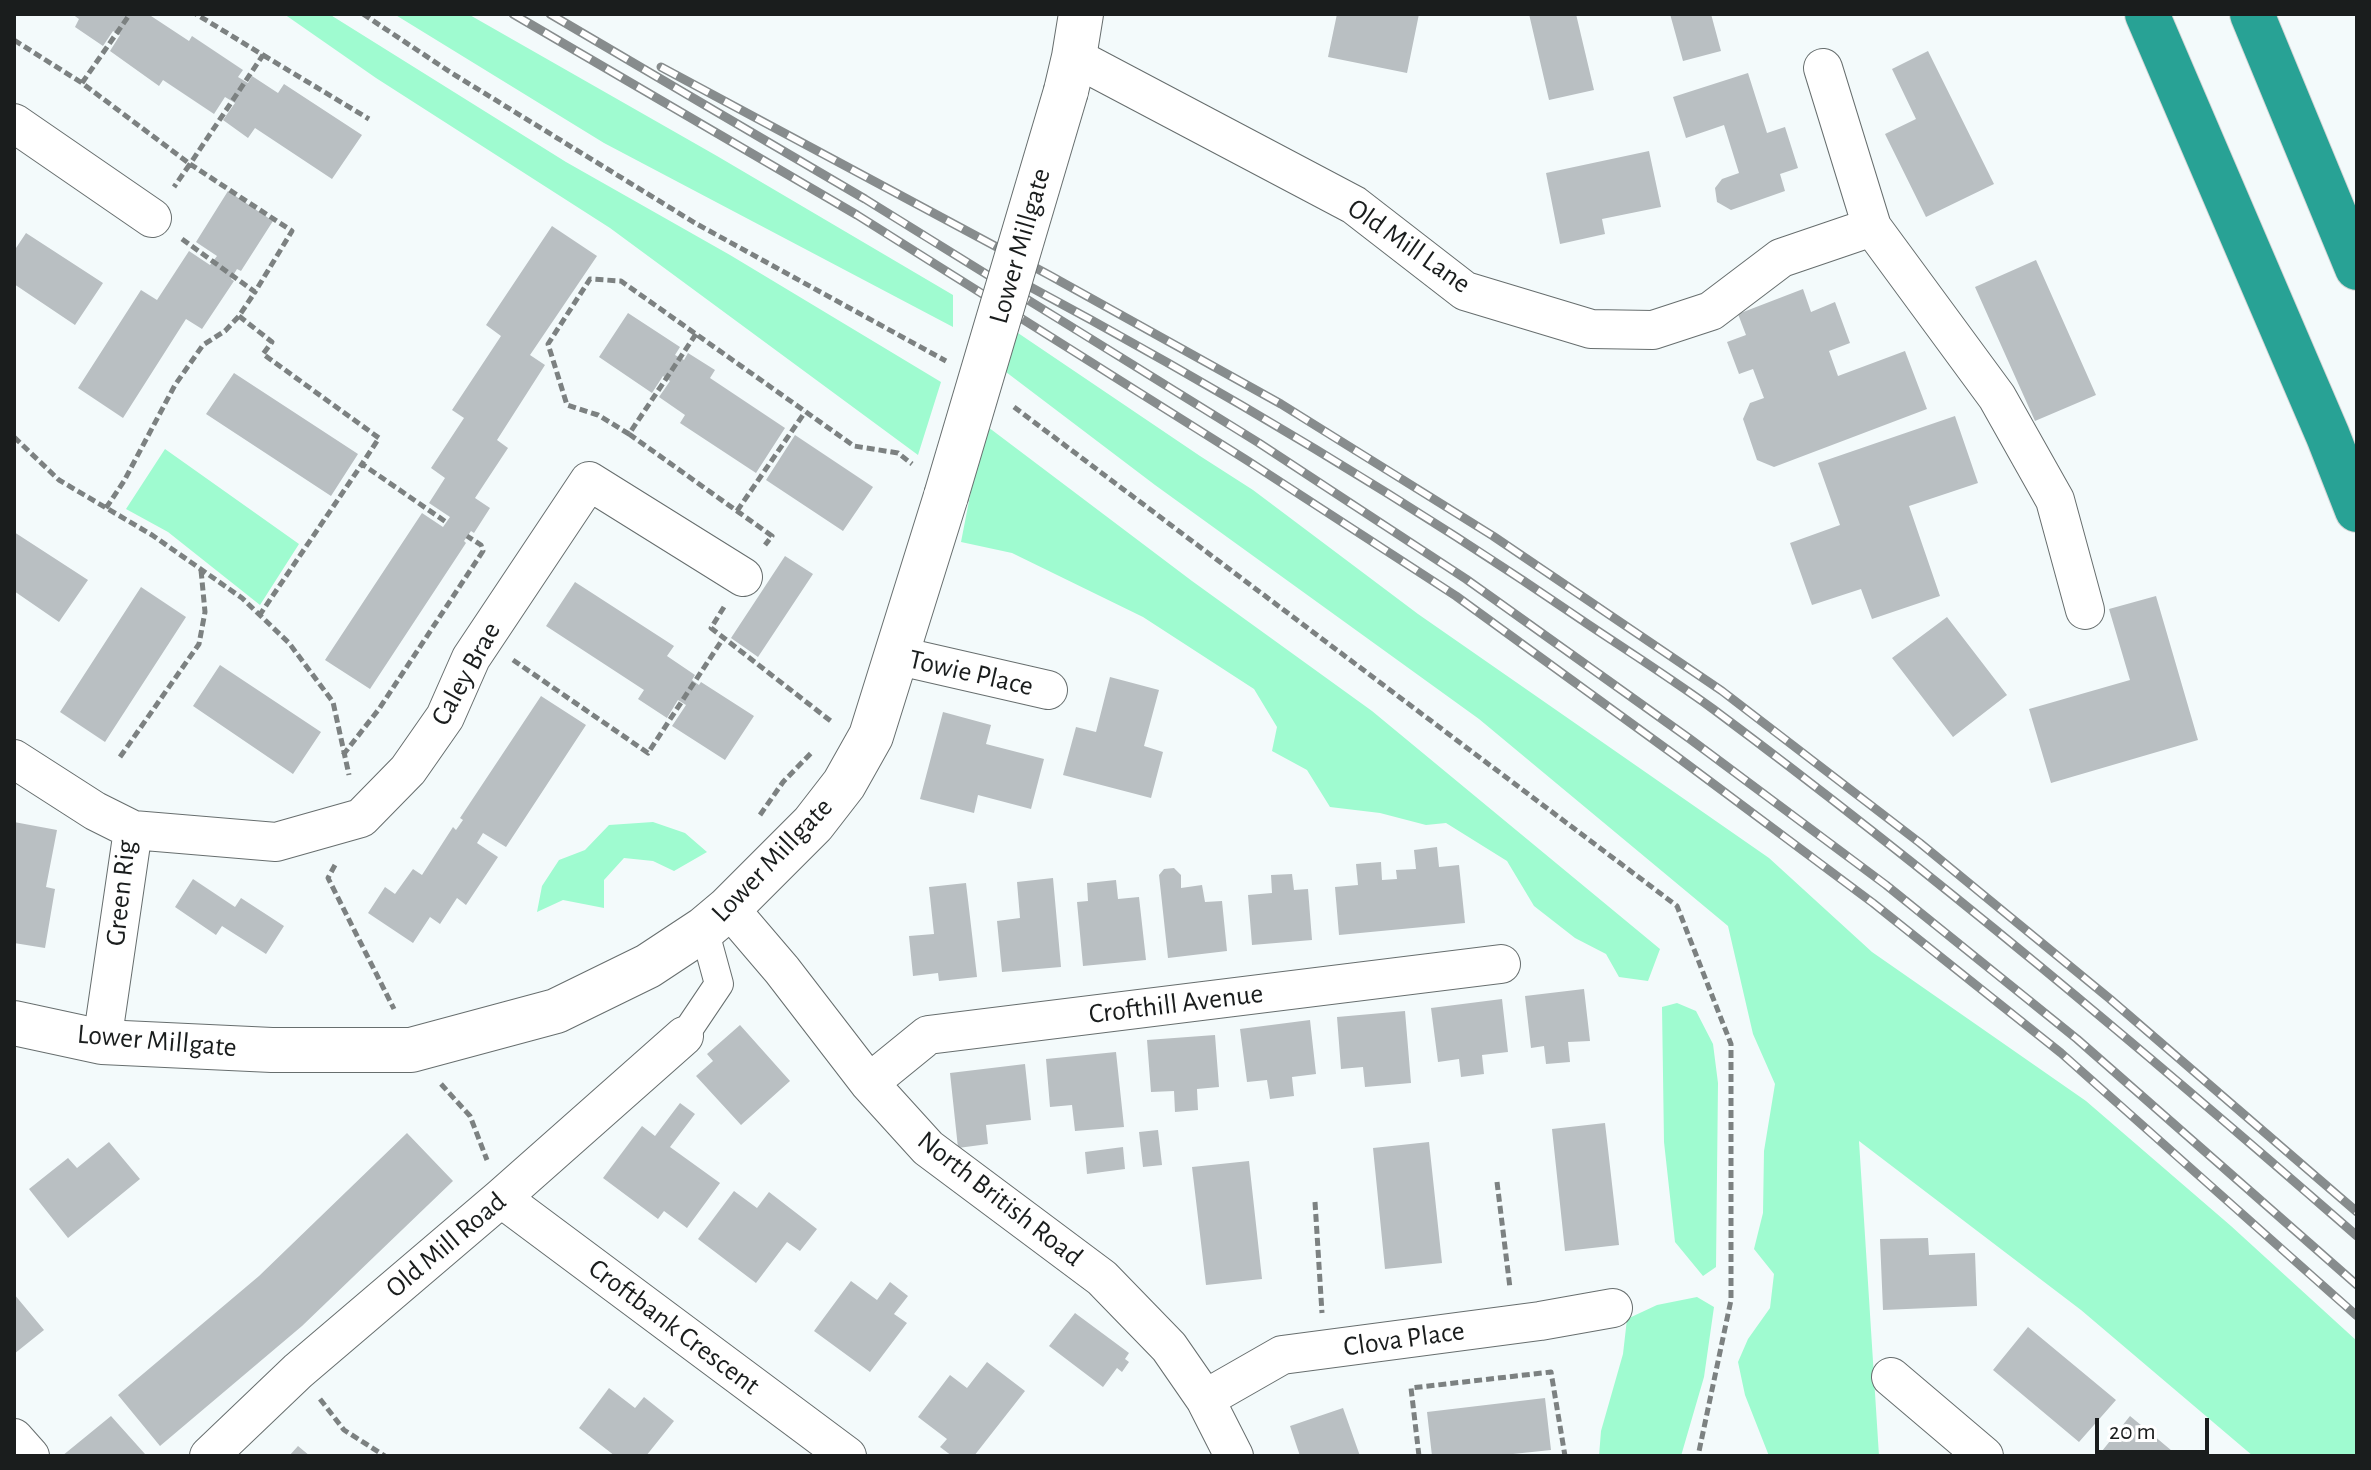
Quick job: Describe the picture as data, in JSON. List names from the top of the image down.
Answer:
{
  "streets": {
    "street": [
      "Lower Millgate",
      "Old Mill Lane",
      "Towie Place",
      "Caley Brae",
      "Green Rig",
      "Crofthill Avenue",
      "North British Road",
      "Old Mill Road",
      "Croftbank Crescent",
      "Clova Place"
    ]
  },
  "crossings": [
    ["Lower Millgate", "Old Mill Lane"],
    ["Lower Millgate", "Towie Place"],
    ["Lower Millgate", "Green Rig"],
    ["Lower Millgate", "North British Road"],
    ["Caley Brae", "Green Rig"],
    ["Crofthill Avenue", "North British Road"],
    ["North British Road", "Clova Place"],
    ["Old Mill Road", "Croftbank Crescent"]
  ],
  "scale_bar": "20 m"
}
